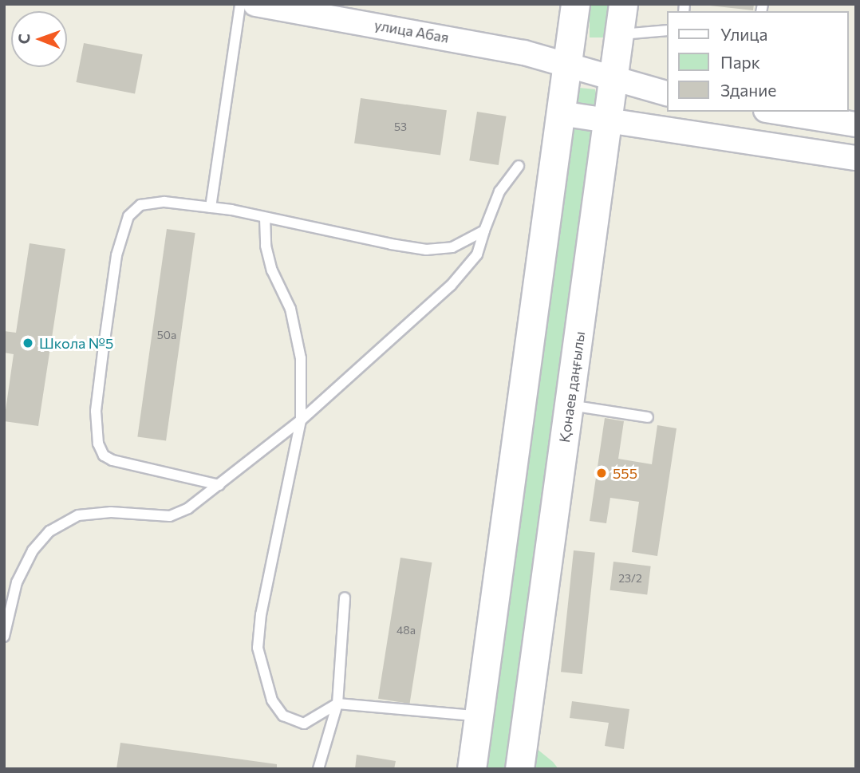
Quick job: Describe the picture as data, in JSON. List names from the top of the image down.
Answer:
{
  "streets": {
    "main road": ["Қонаев даңғылы"],
    "street": ["улица Абая"]
  },
  "crossings": [
    ["улица Абая", "Қонаев даңғылы"]
  ],
  "places": ["Школа №5", "555"],
  "house_numbers": [
    "53",
    "50а",
    "23/2",
    "48а"
  ],
  "legend": ["Улица", "Парк", "Здание"],
  "north": "left"
}
